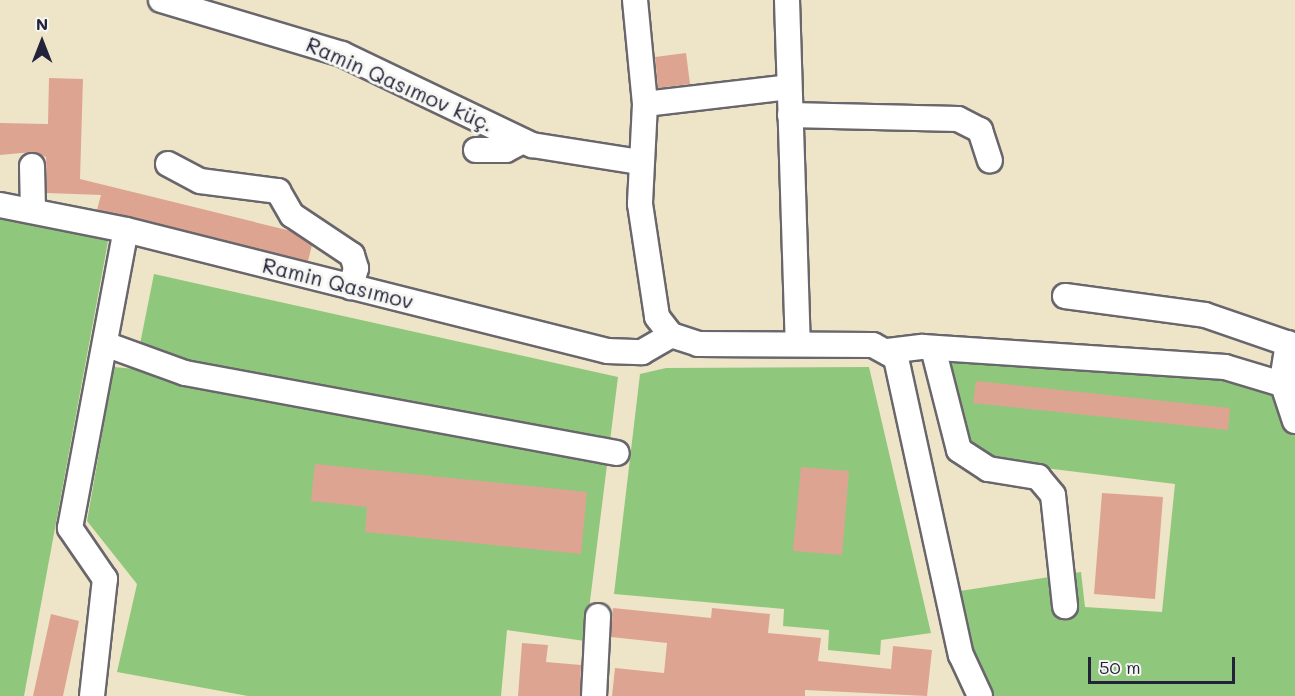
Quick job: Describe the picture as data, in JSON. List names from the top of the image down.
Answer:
{
  "streets": {
    "street": ["Ramin Qasımov küç.", "Ramin Qasımov"]
  },
  "scale_bar": "50 m",
  "north": "top"
}
